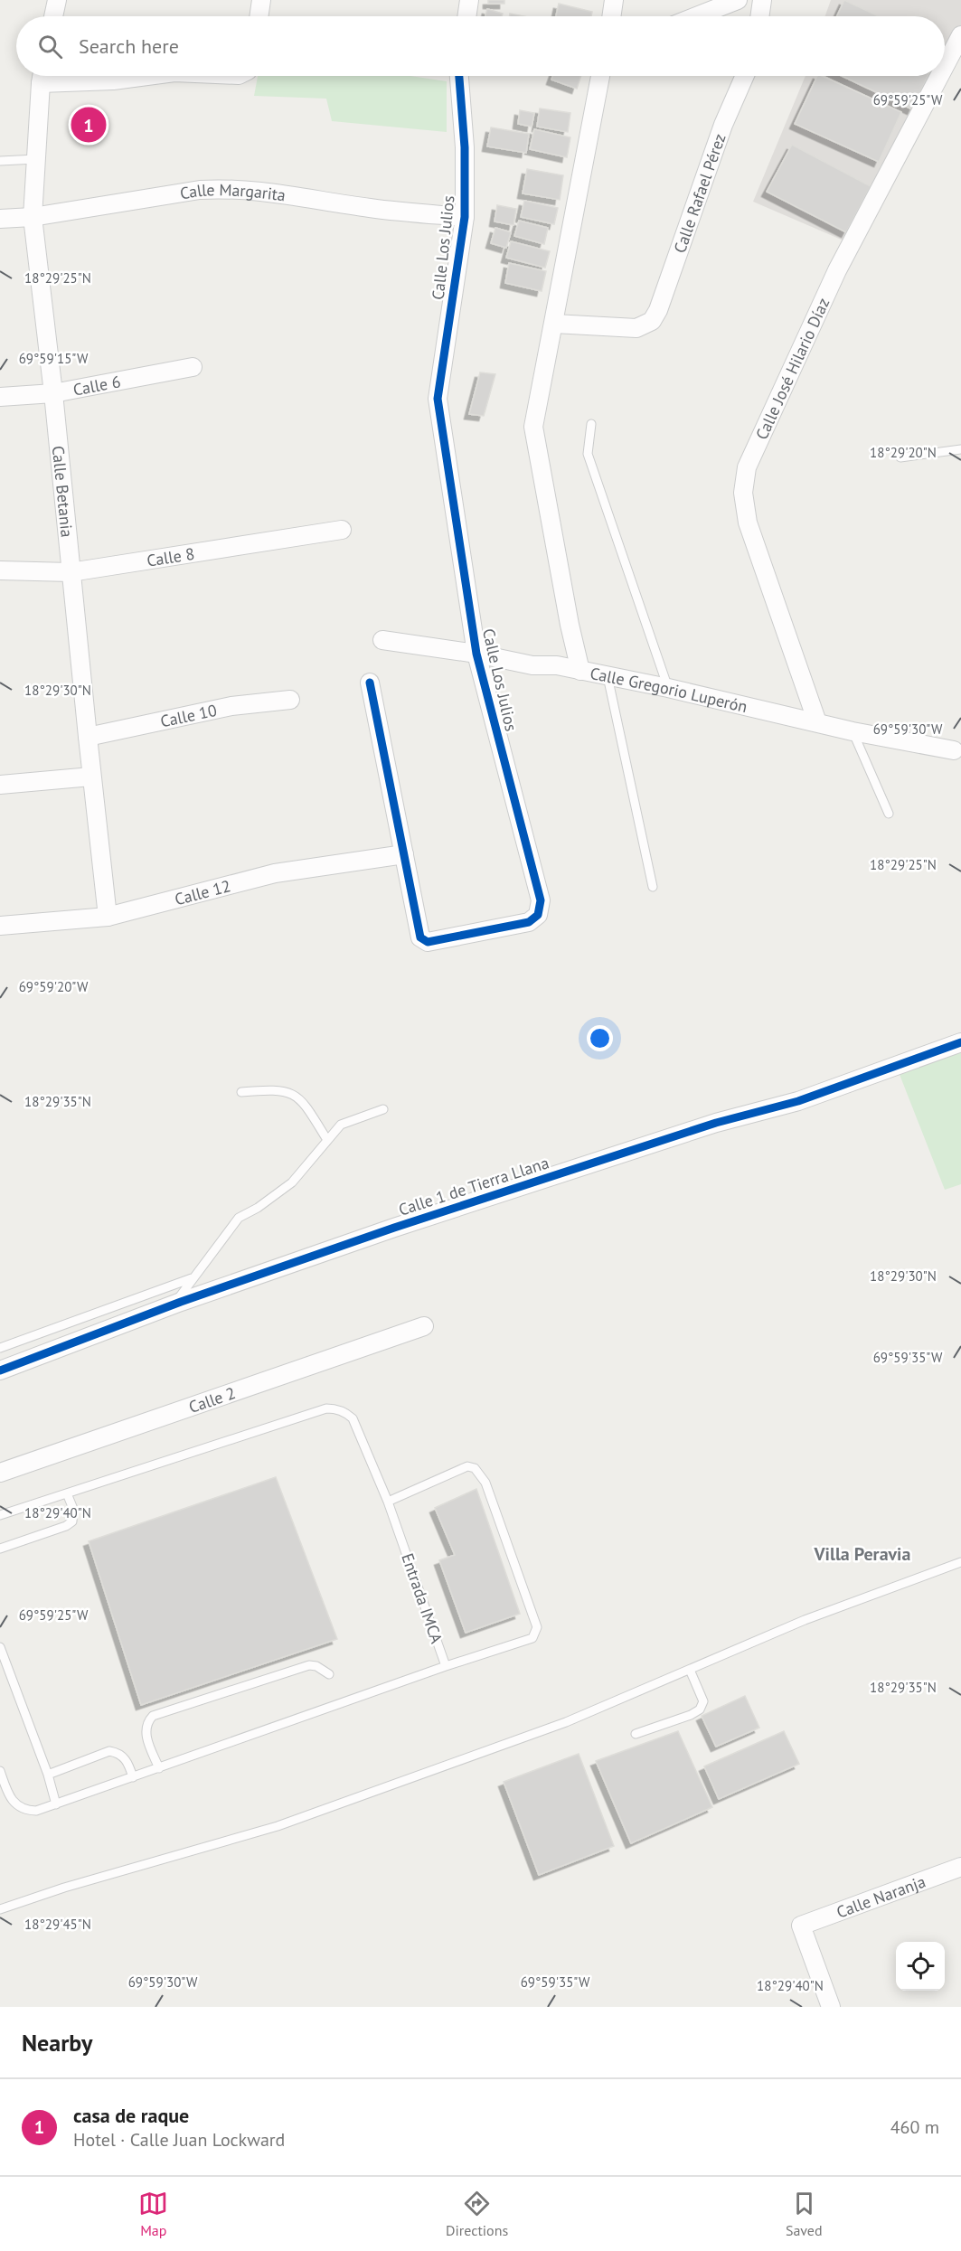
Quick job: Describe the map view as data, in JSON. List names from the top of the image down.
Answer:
{
  "streets": {
    "street": [
      "Calle Rafael Pérez",
      "Calle Margarita",
      "Calle Los Julios",
      "Calle José Hilario Díaz",
      "Calle 6",
      "Calle Betania",
      "Calle 8",
      "Calle Gregorio Luperón",
      "Calle 10",
      "Calle 12",
      "Calle 1 de Tierra Llana",
      "Calle 2",
      "Calle Naranja"
    ],
    "lane": ["Entrada IMCA"]
  },
  "crossings": [
    ["Calle Margarita", "Calle Los Julios"],
    ["Calle Margarita", "Calle Betania"],
    ["Calle Los Julios", "Calle Gregorio Luperón"],
    ["Calle Los Julios", "Calle 12"],
    ["Calle José Hilario Díaz", "Calle Gregorio Luperón"],
    ["Calle 6", "Calle Betania"],
    ["Calle Betania", "Calle 8"],
    ["Calle Betania", "Calle 10"],
    ["Calle Betania", "Calle 12"]
  ],
  "districts": ["Villa Peravia"],
  "page": {
    "search": "Search here",
    "pins": "1",
    "heading": "Nearby",
    "list": [
      {
        "mark": "1",
        "name": "casa de raque",
        "note": "Hotel · Calle Juan Lockward",
        "value": "460 m"
      }
    ],
    "nav": ["Map", "Directions", "Saved"]
  },
  "coordinates": [
    "69°59'25\"W",
    "18°29'25\"N",
    "69°59'15\"W",
    "18°29'20\"N",
    "18°29'30\"N",
    "69°59'30\"W",
    "69°59'20\"W",
    "18°29'35\"N",
    "69°59'35\"W",
    "18°29'40\"N",
    "18°29'45\"N"
  ]
}
